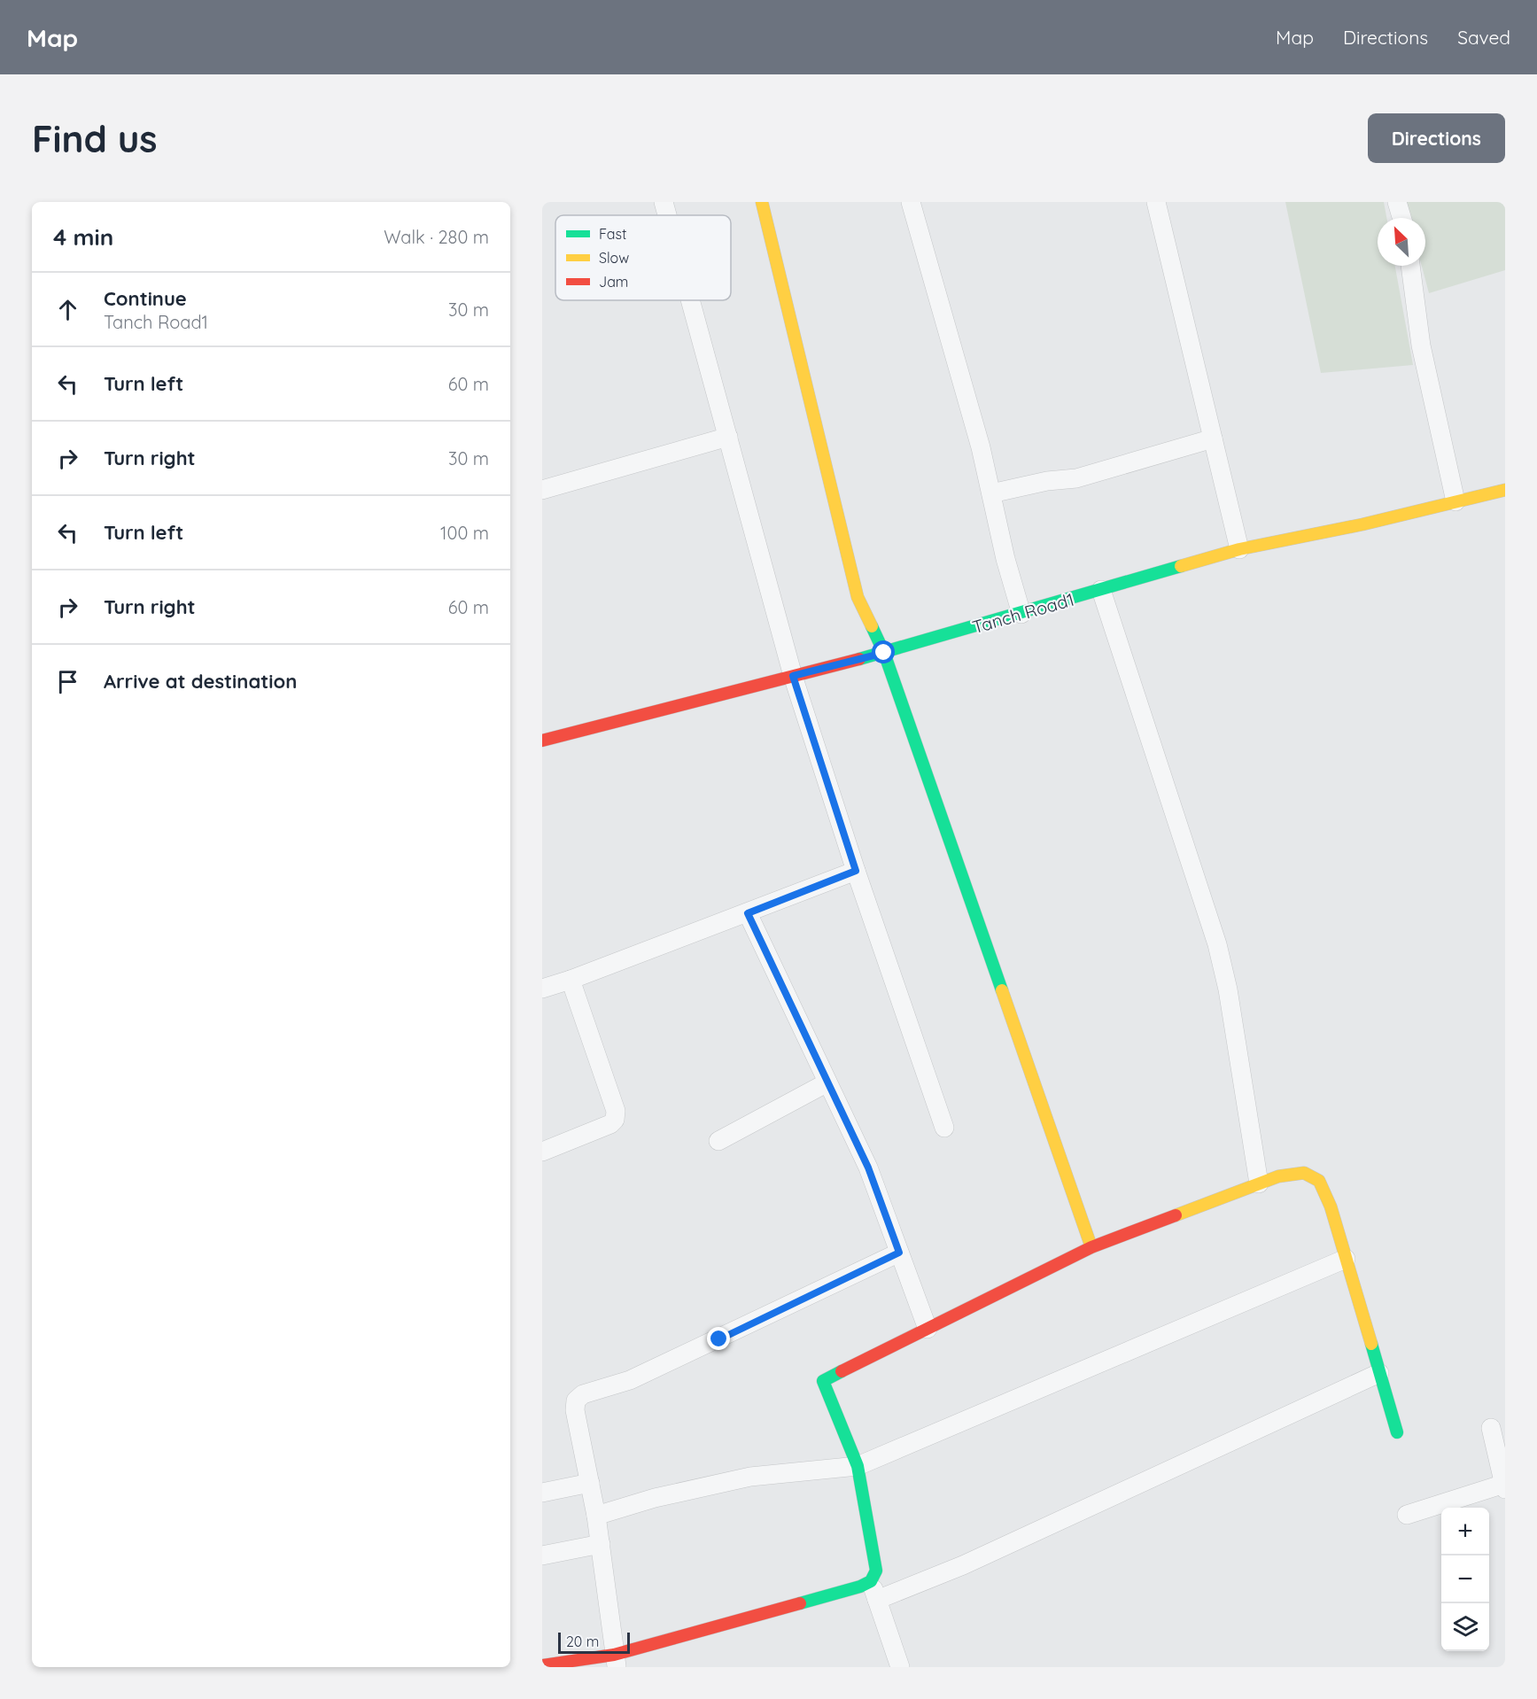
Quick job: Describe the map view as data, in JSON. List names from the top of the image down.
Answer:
{
  "streets": {
    "street": ["Tanch Road1"]
  },
  "legend": ["Fast", "Slow", "Jam"],
  "scale_bar": "20 m",
  "north": "top left",
  "page": {
    "header": "Map",
    "nav": ["Map", "Directions", "Saved"],
    "buttons": "Directions",
    "title": "Find us",
    "heading": ["4 min", "Walk · 280 m"],
    "list": [
      ["Continue", "Tanch Road1", "30 m"],
      ["Turn left", "60 m"],
      ["Turn right", "30 m"],
      ["Turn left", "100 m"],
      ["Turn right", "60 m"],
      "Arrive at destination"
    ],
    "map_buttons": ["+", "−"],
    "scale": "20 m"
  }
}
